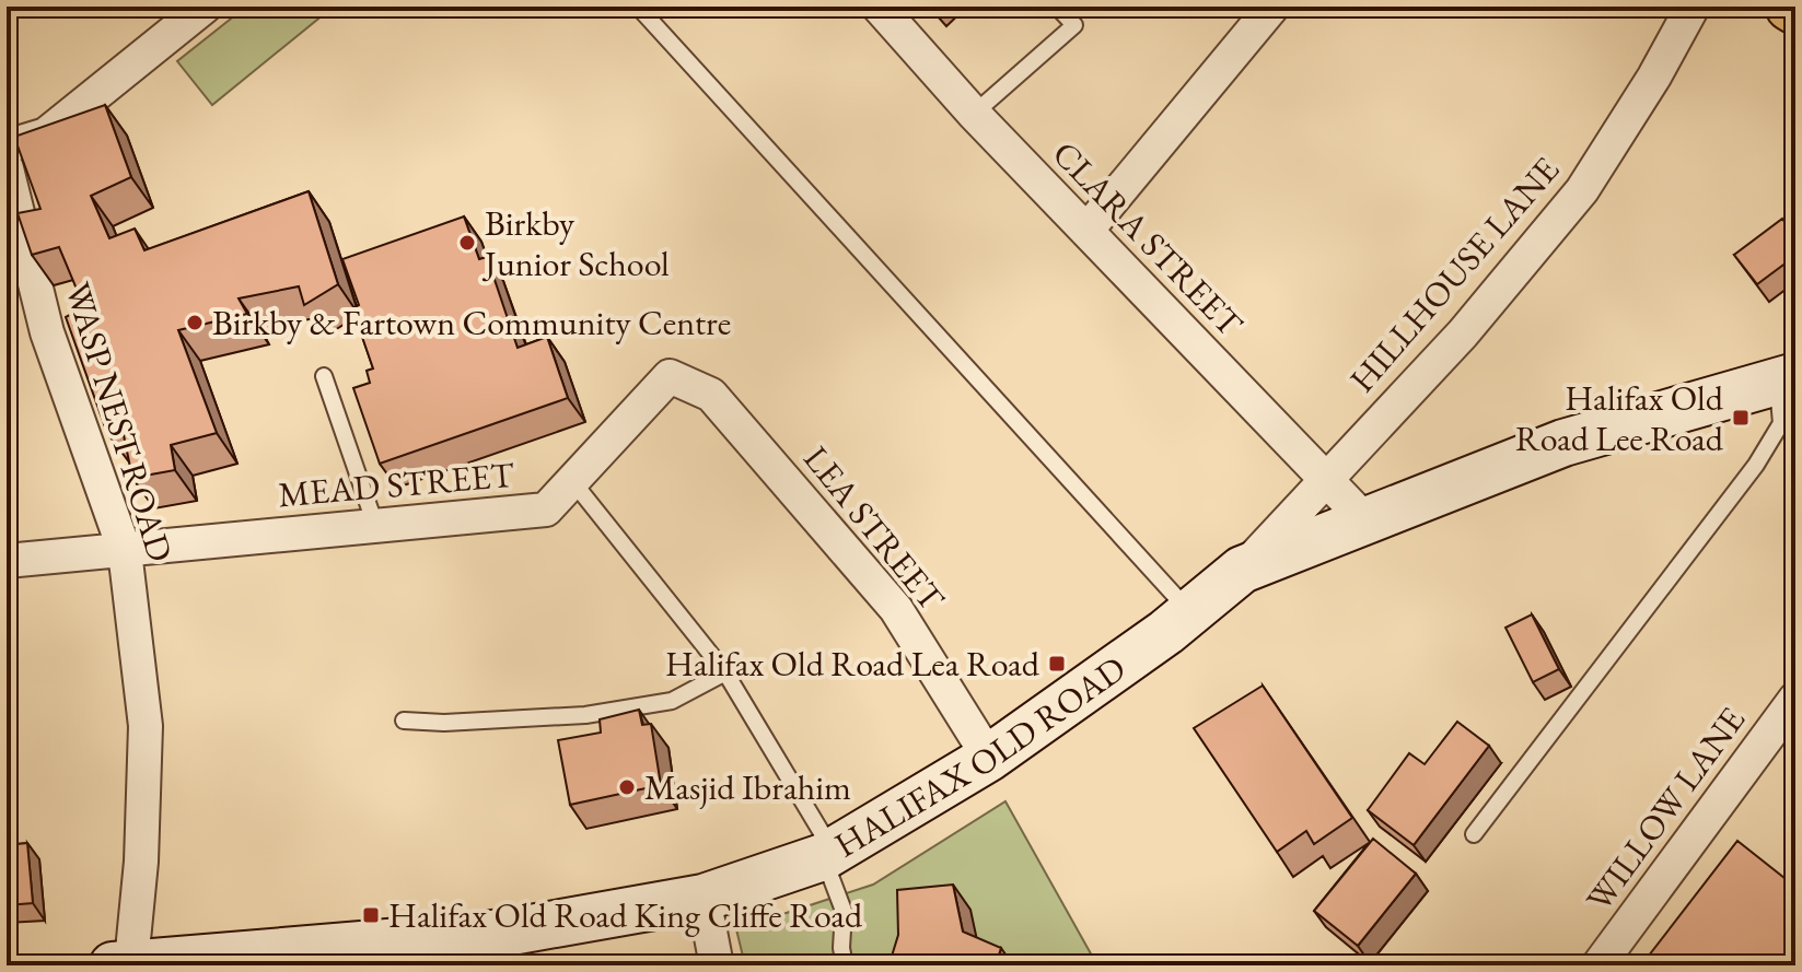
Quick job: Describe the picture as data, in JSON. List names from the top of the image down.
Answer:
{
  "streets": {
    "street": [
      "CLARA STREET",
      "HILLHOUSE LANE",
      "WASP NEST ROAD",
      "MEAD STREET",
      "LEA STREET",
      "HALIFAX OLD ROAD",
      "WILLOW LANE"
    ]
  },
  "crossings": [
    ["CLARA STREET", "HILLHOUSE LANE"],
    ["CLARA STREET", "HALIFAX OLD ROAD"],
    ["HILLHOUSE LANE", "HALIFAX OLD ROAD"],
    ["WASP NEST ROAD", "MEAD STREET"],
    ["WASP NEST ROAD", "HALIFAX OLD ROAD"],
    ["MEAD STREET", "LEA STREET"],
    ["LEA STREET", "HALIFAX OLD ROAD"]
  ],
  "places": {
    "other": ["Birkby Junior School", "Birkby & Fartown Community Centre", "Masjid Ibrahim"],
    "transit": ["Halifax Old Road Lee Road", "Halifax Old Road Lea Road", "Halifax Old Road King Cliffe Road"]
  }
}
